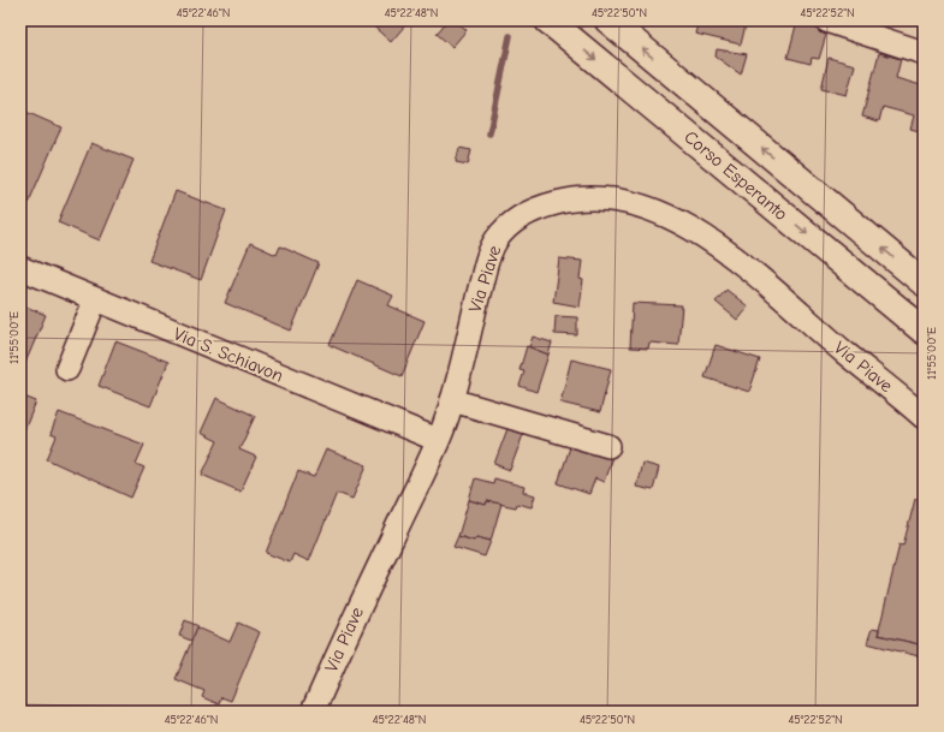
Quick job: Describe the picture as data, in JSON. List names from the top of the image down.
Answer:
{
  "streets": {
    "highway": ["Corso Esperanto"],
    "street": ["Via Piave", "Via S. Schiavon"]
  },
  "crossings": [
    ["Via Piave", "Via S. Schiavon"]
  ],
  "coordinates": [
    "45°22'46\"N",
    "45°22'48\"N",
    "45°22'50\"N",
    "45°22'52\"N",
    "11°55'00\"E"
  ]
}
